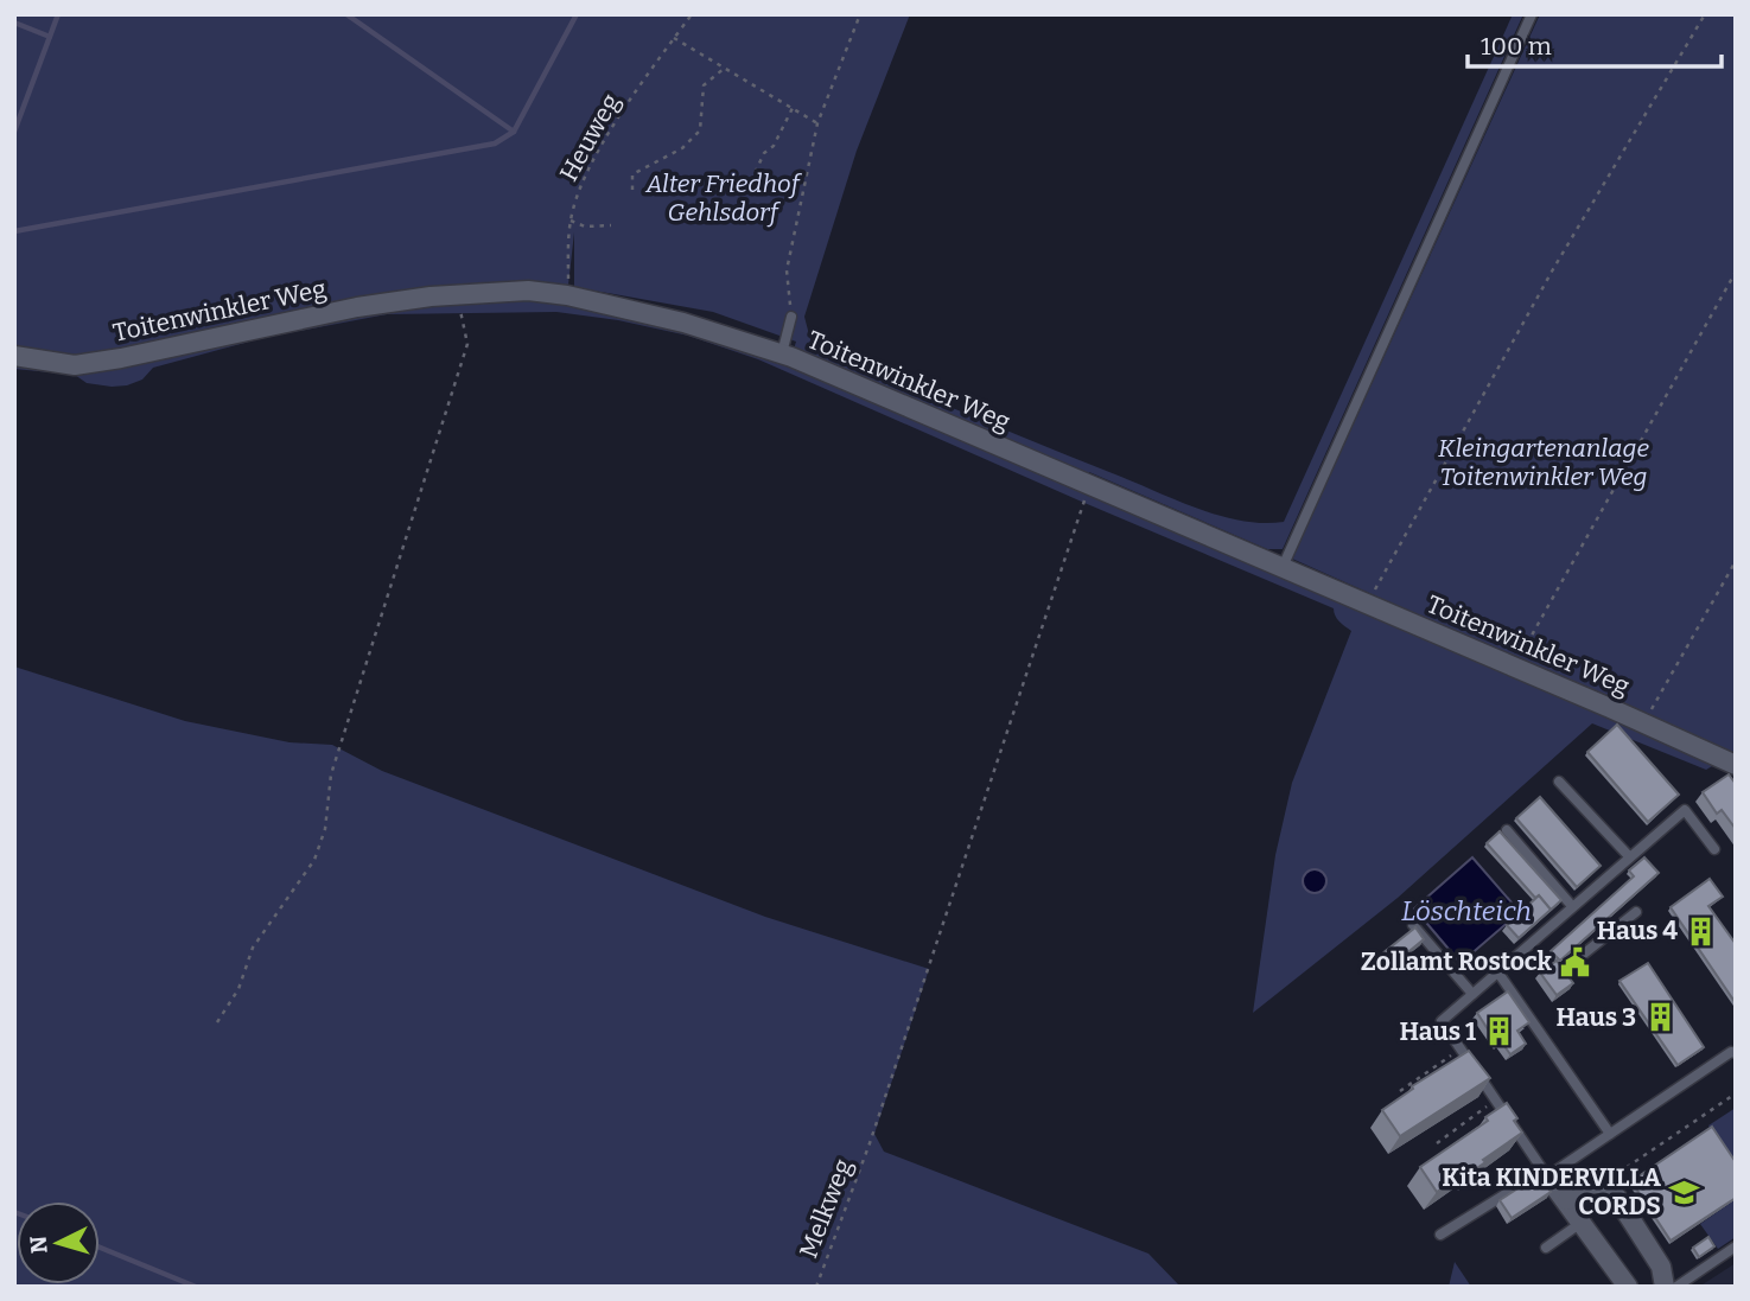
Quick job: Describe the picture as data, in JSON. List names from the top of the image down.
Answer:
{
  "streets": {
    "street": ["Toitenwinkler Weg"],
    "path": ["Heuweg", "Melkweg"]
  },
  "crossings": [
    ["Heuweg", "Toitenwinkler Weg"],
    ["Toitenwinkler Weg", "Melkweg"]
  ],
  "water": ["Löschteich"],
  "parks": ["Alter Friedhof Gehlsdorf", "Kleingartenanlage Toitenwinkler Weg"],
  "places": {
    "building": ["Haus 4", "Haus 3", "Haus 1"],
    "public building": ["Zollamt Rostock"],
    "school or university": ["Kita KINDERVILLA CORDS"]
  },
  "scale_bar": "100 m",
  "north": "left"
}
